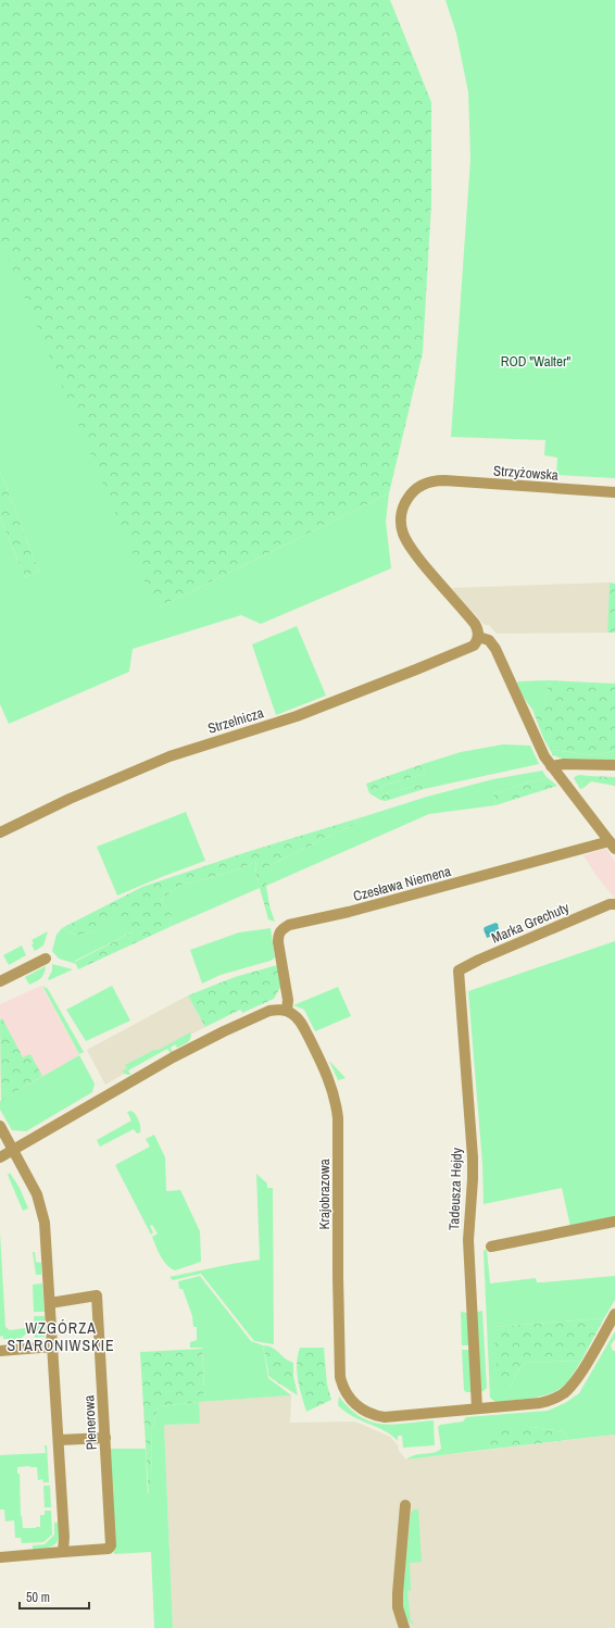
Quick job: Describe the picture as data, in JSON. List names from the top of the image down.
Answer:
{
  "streets": {
    "street": [
      "Strzyżowska",
      "Strzelnicza",
      "Czesława Niemena",
      "Marka Grechuty",
      "Tadeusza Hejdy",
      "Krajobrazowa",
      "Plenerowa"
    ]
  },
  "crossings": [
    ["Strzyżowska", "Strzelnicza"],
    ["Czesława Niemena", "Krajobrazowa"],
    ["Marka Grechuty", "Tadeusza Hejdy"],
    ["Tadeusza Hejdy", "Krajobrazowa"]
  ],
  "districts": ["WZGÓRZA STARONIWSKIE"],
  "parks": ["ROD \"Walter\""],
  "scale_bar": "50 m"
}
